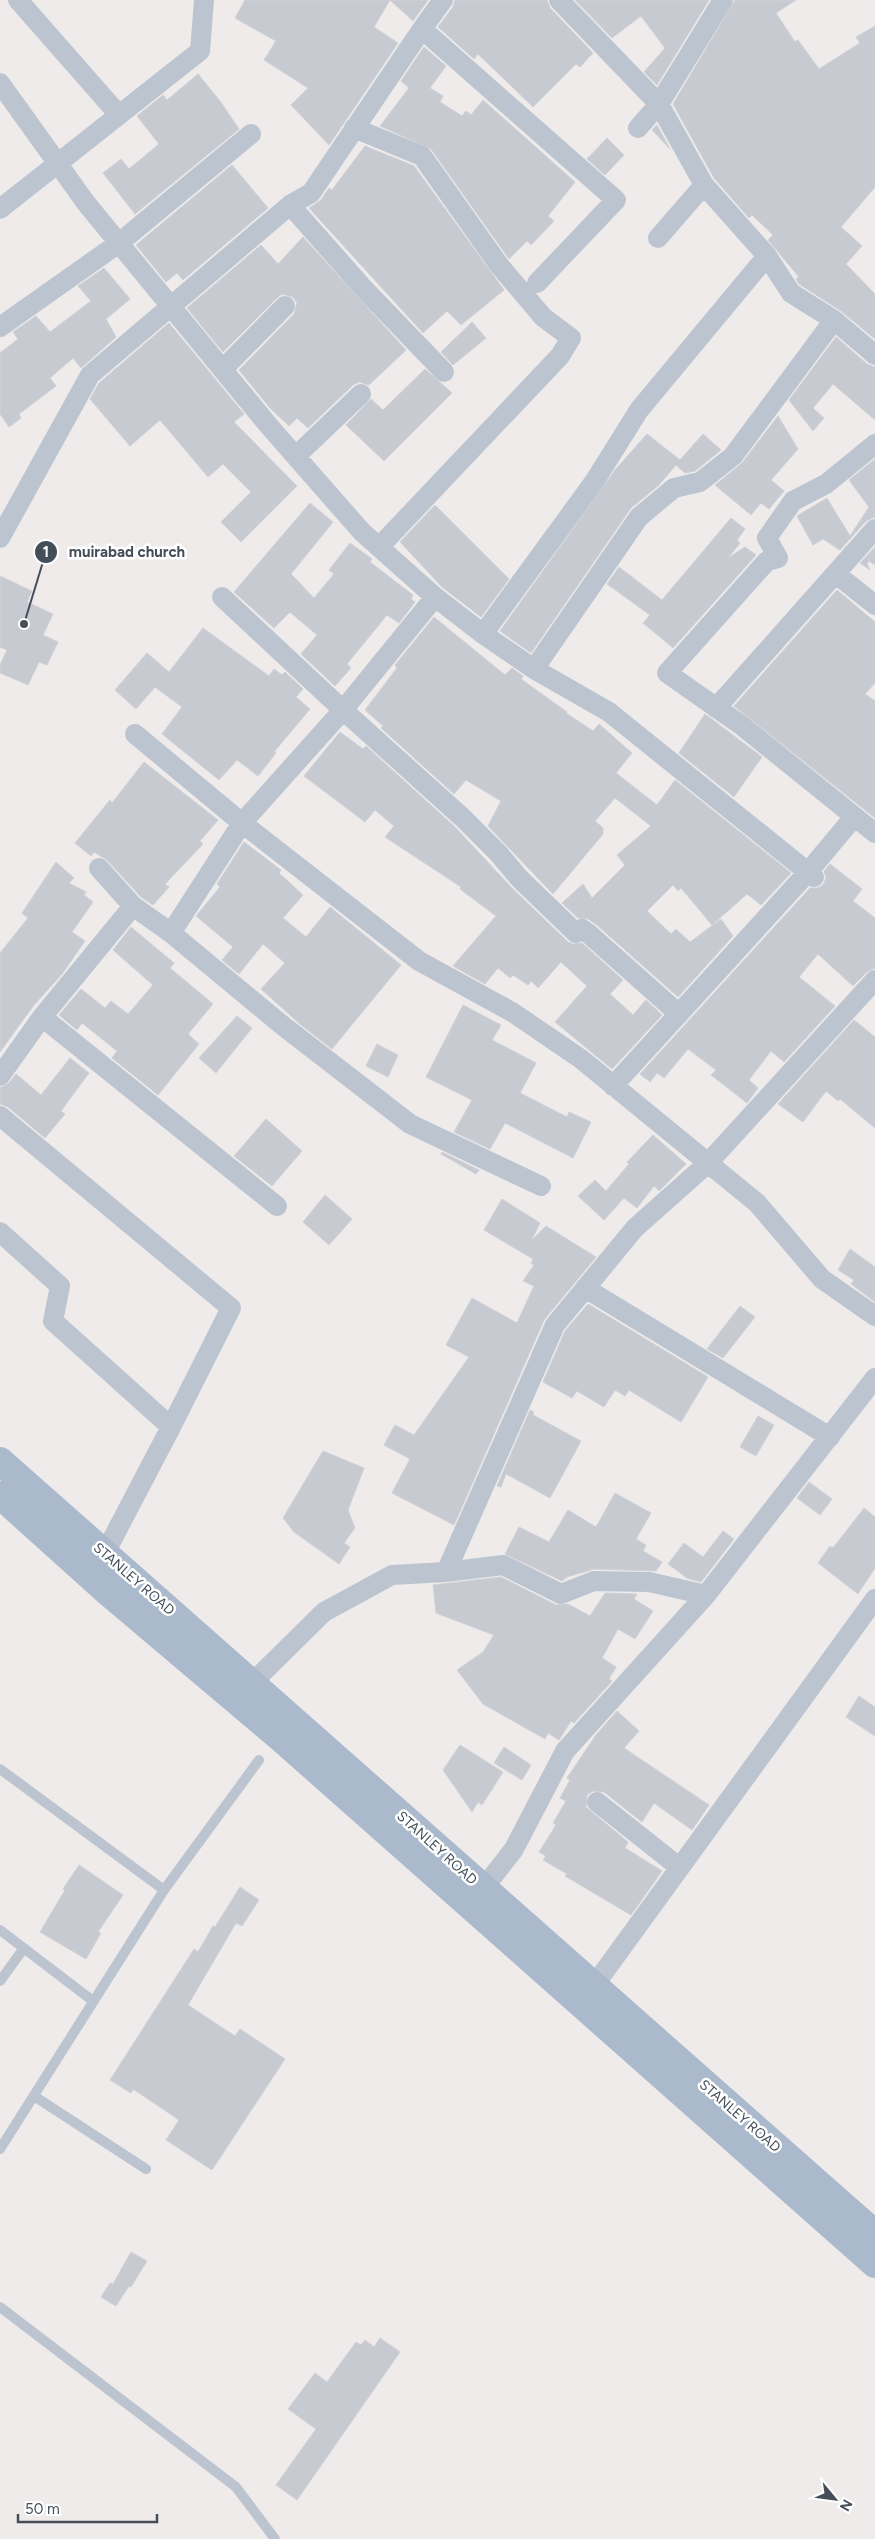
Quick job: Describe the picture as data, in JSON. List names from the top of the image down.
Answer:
{
  "streets": {
    "main road": ["STANLEY ROAD"]
  },
  "places": ["muirabad church"],
  "scale_bar": "50 m",
  "north": "bottom right"
}
